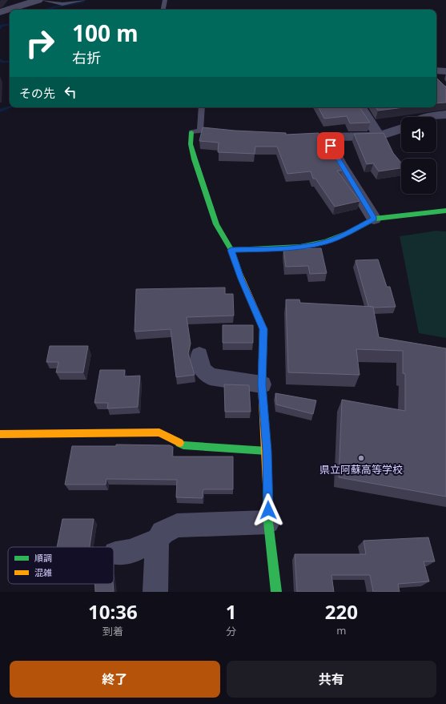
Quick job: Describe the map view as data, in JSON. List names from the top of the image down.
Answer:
{
  "places": ["県立阿蘇高等学校"],
  "legend": ["順調", "混雑"],
  "page": {
    "turn": ["100 m", "右折"],
    "then": "その先",
    "eta": [
      "10:36",
      "到着",
      "1",
      "分",
      "220",
      "m"
    ],
    "buttons": ["終了", "共有"]
  }
}
